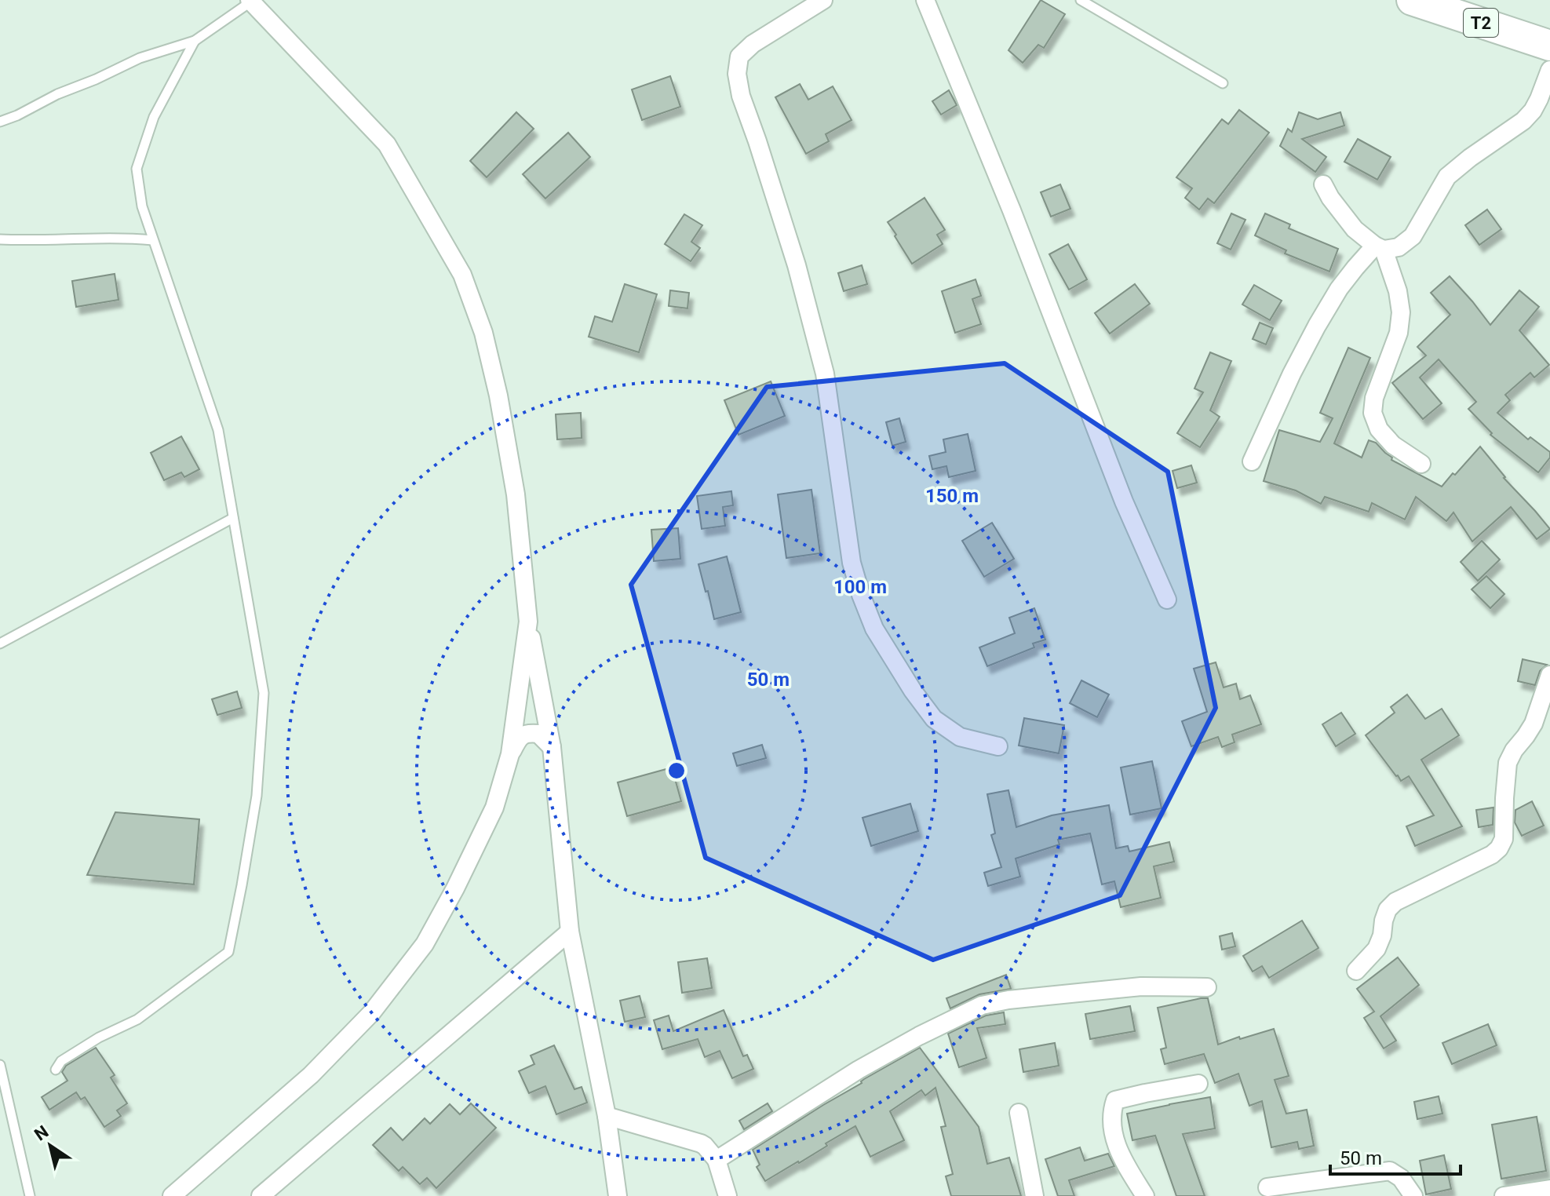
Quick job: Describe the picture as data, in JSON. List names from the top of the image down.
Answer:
{
  "streets": {
    "highway": ["T2"]
  },
  "scale_bar": "50 m",
  "north": "top left",
  "rings": ["150 m", "100 m", "50 m"]
}
